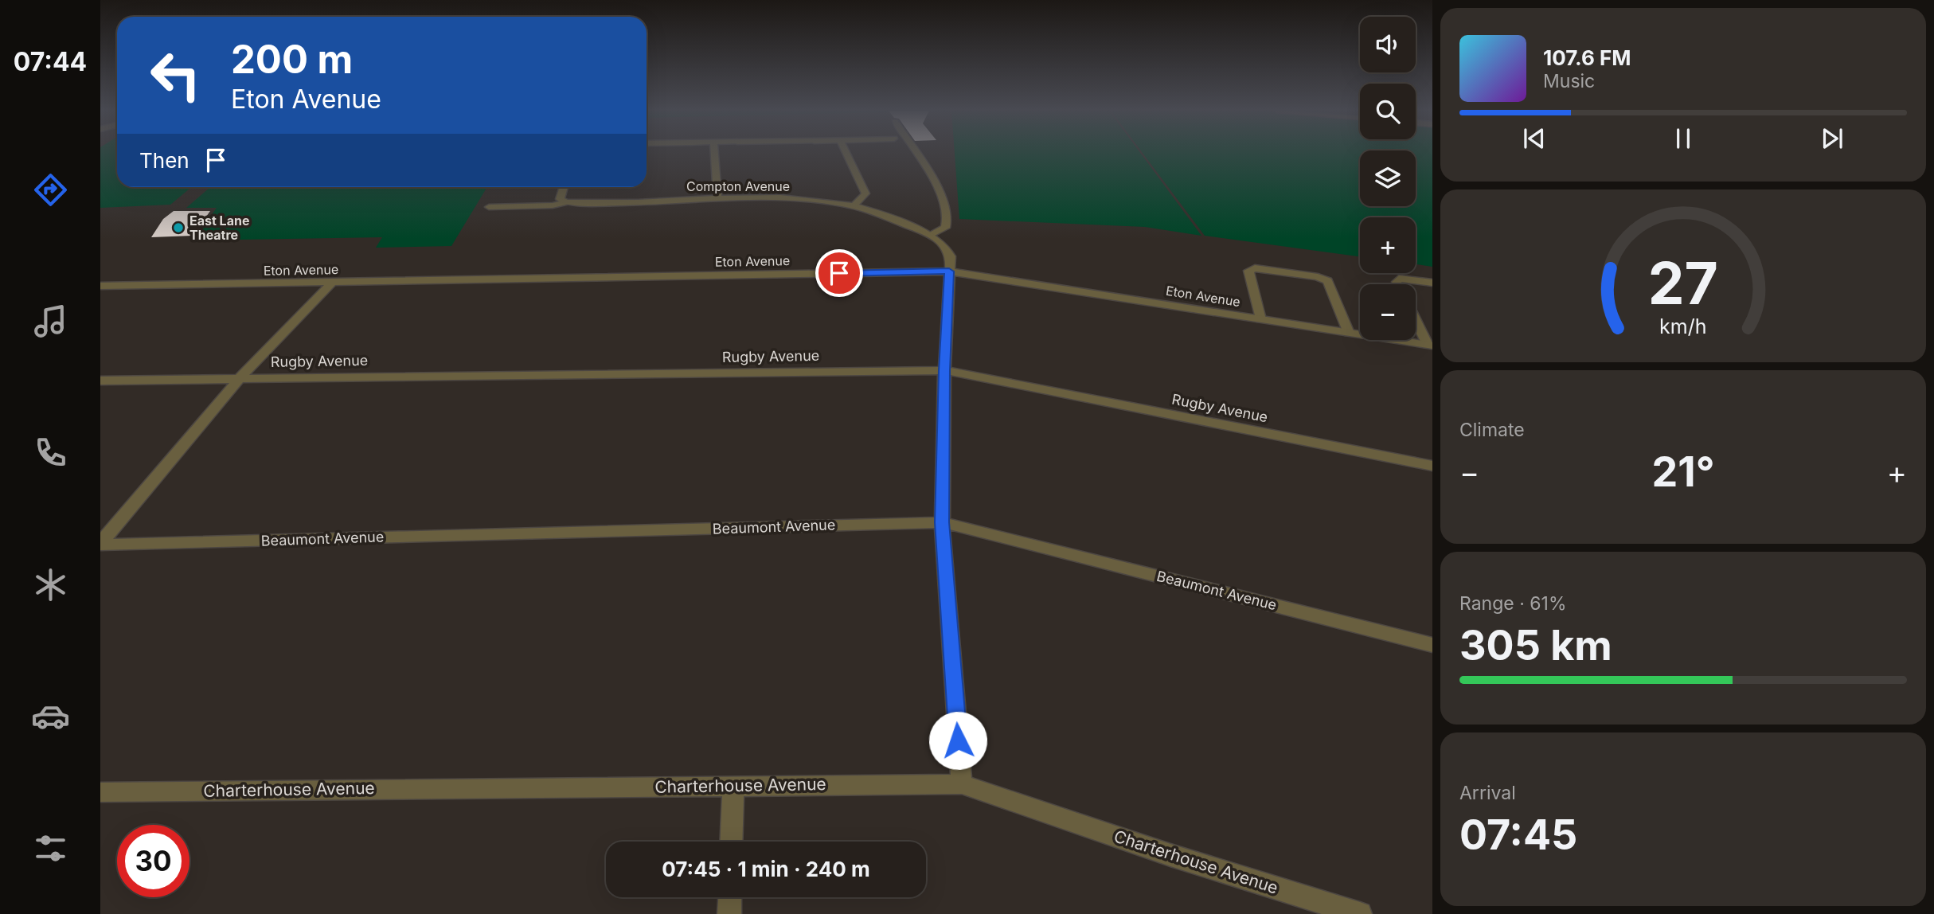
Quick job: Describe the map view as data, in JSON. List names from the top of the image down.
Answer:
{
  "streets": {
    "street": [
      "Compton Avenue",
      "Eton Avenue",
      "Rugby Avenue",
      "Beaumont Avenue",
      "Charterhouse Avenue"
    ]
  },
  "places": ["East Lane Theatre"],
  "page": {
    "tabs": "07:44",
    "map_buttons": ["+", "−"],
    "turn": ["200 m", "Eton Avenue"],
    "song": ["107.6 FM", "Music"],
    "then": "Then",
    "tile": [
      "Climate",
      ["Range · 61%", "305 km"],
      ["Arrival", "07:45"]
    ],
    "heat": ["−", "21°", "+"],
    "limit": "30",
    "trip": "07:45 · 1 min · 240 m",
    "gauge": ["27", "km/h"]
  }
}
